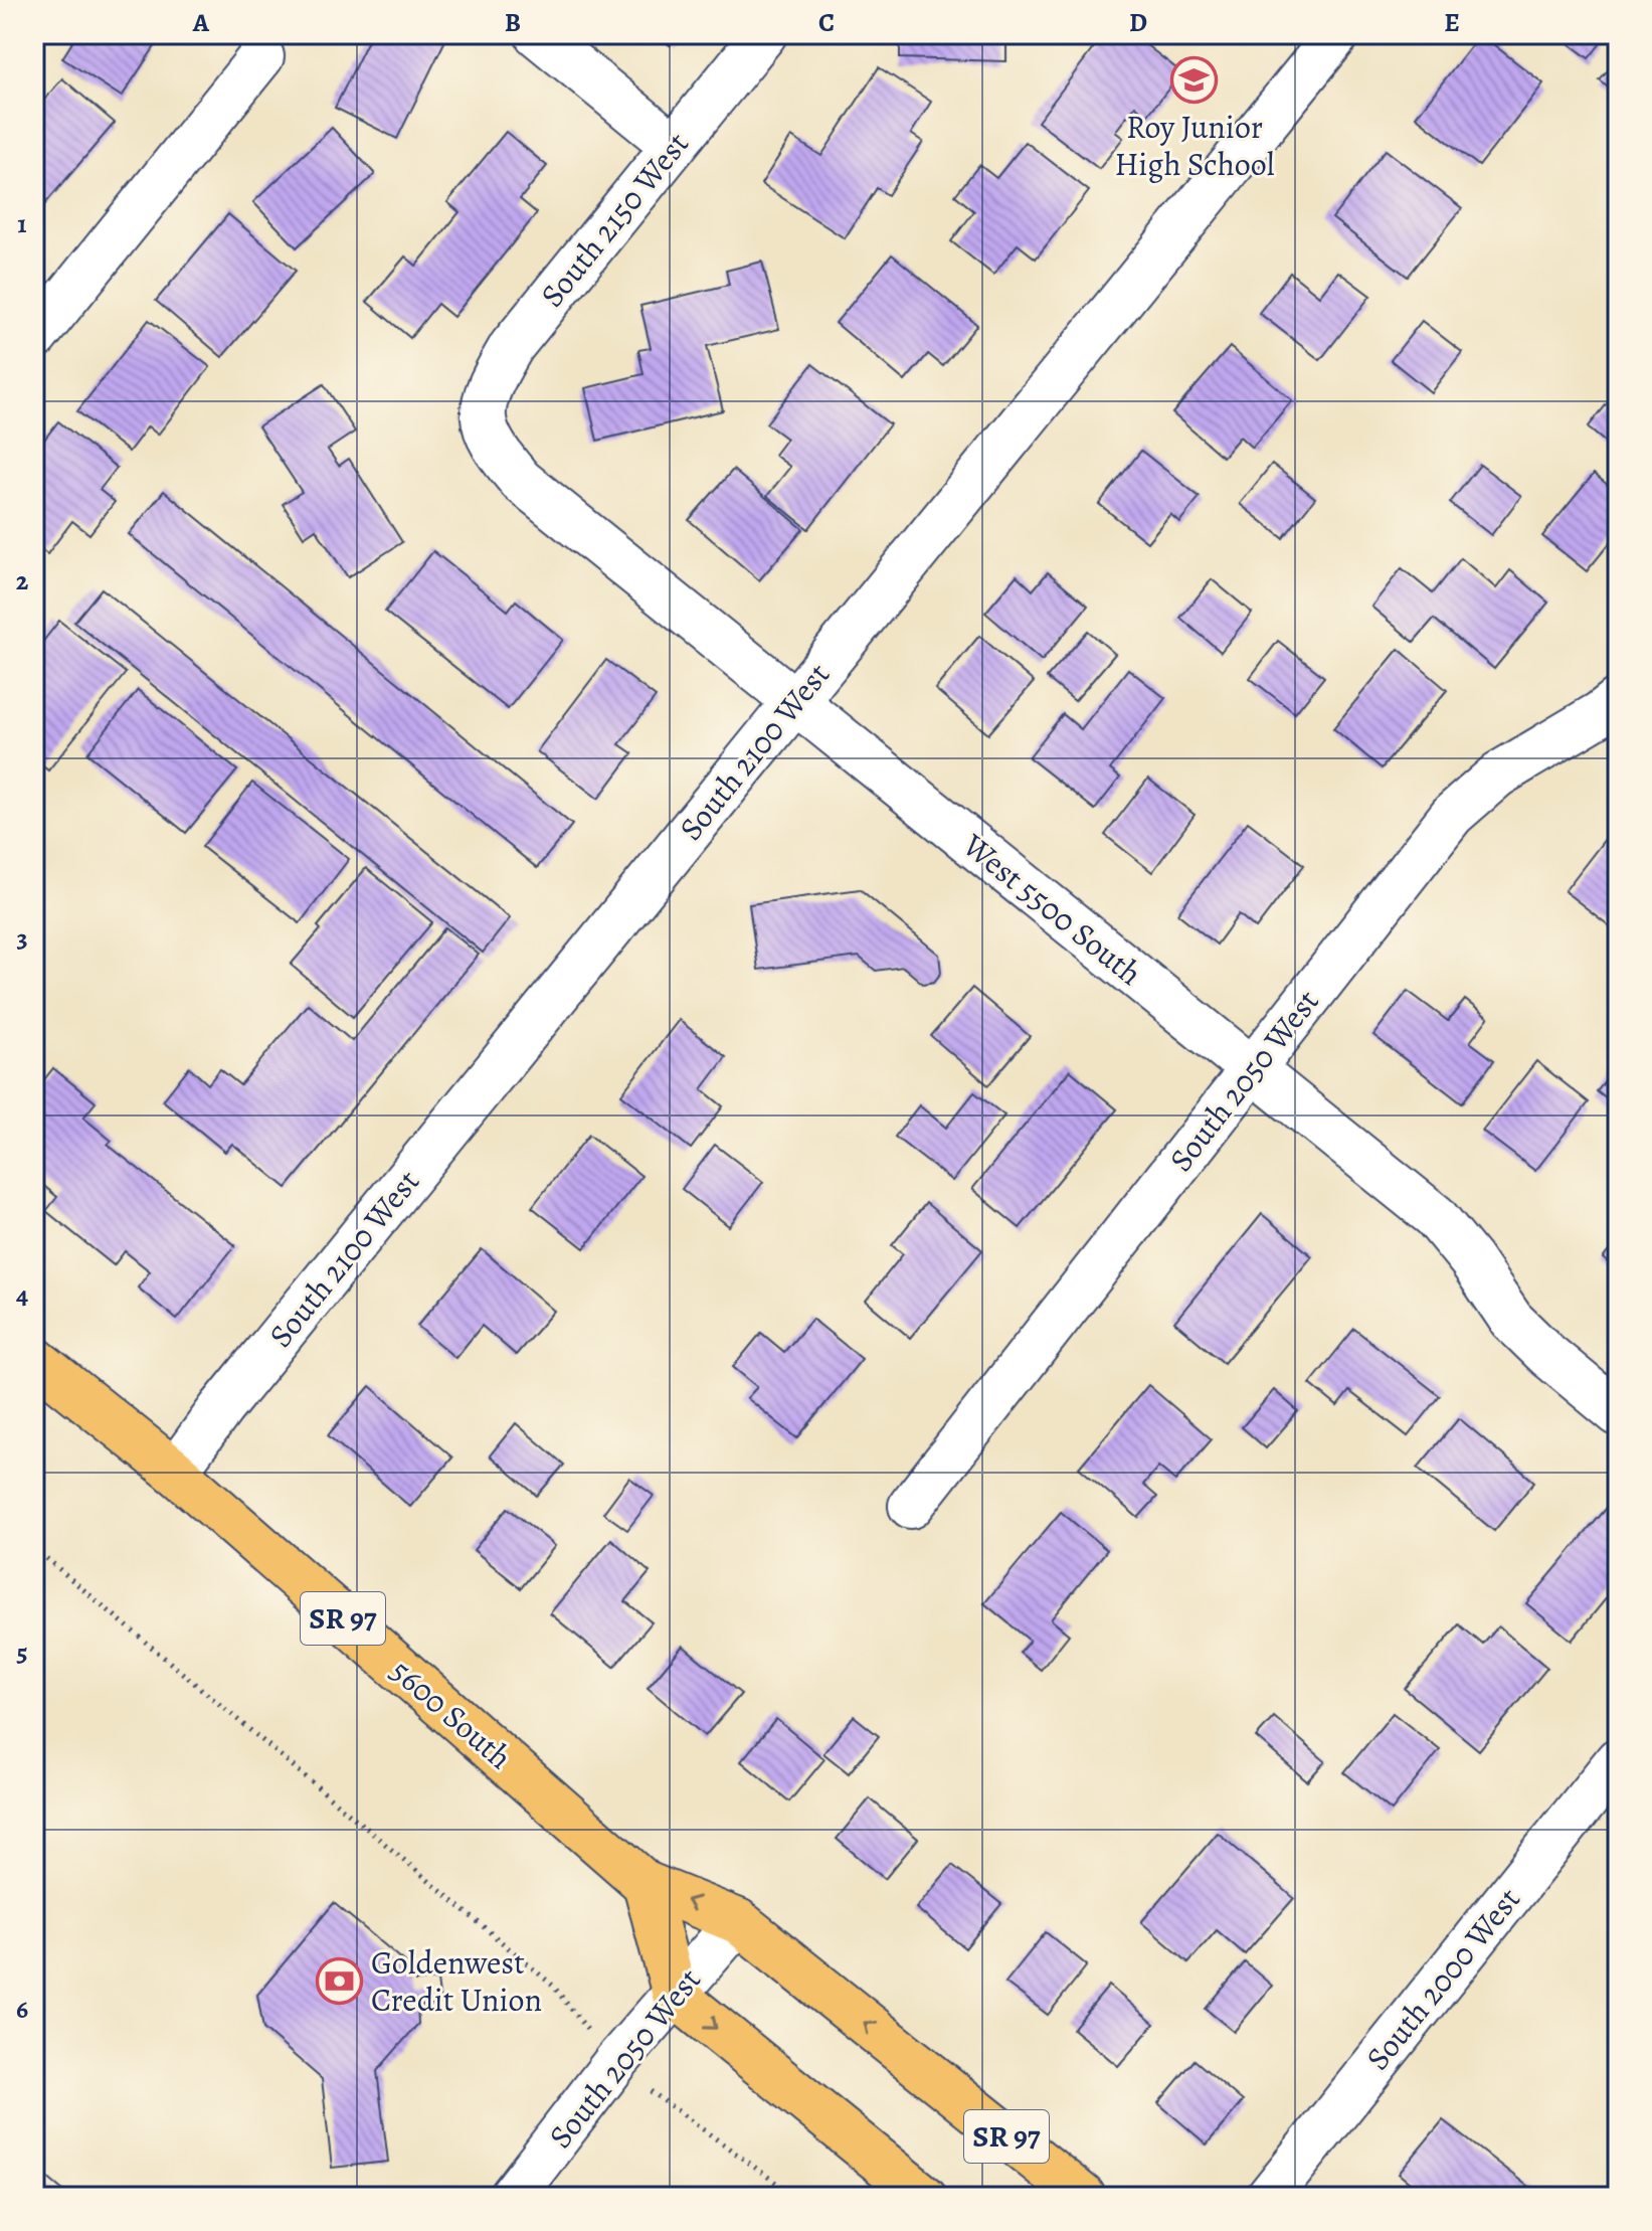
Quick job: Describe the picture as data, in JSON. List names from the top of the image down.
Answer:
{
  "streets": {
    "main road": ["SR 97", "5600 South"],
    "street": [
      "South 2150 West",
      "South 2100 West",
      "West 5500 South",
      "South 2050 West",
      "South 2000 West"
    ]
  },
  "crossings": [
    ["South 2150 West", "West 5500 South"],
    ["South 2100 West", "West 5500 South"],
    ["South 2100 West", "5600 South"],
    ["West 5500 South", "South 2050 West"],
    ["South 2050 West", "5600 South"]
  ],
  "places": {
    "school or university": ["Roy Junior High School"],
    "bank": ["Goldenwest Credit Union"]
  },
  "grid": {
    "columns": [
      "A",
      "B",
      "C",
      "D",
      "E"
    ],
    "rows": [
      "1",
      "2",
      "3",
      "4",
      "5",
      "6"
    ]
  }
}
